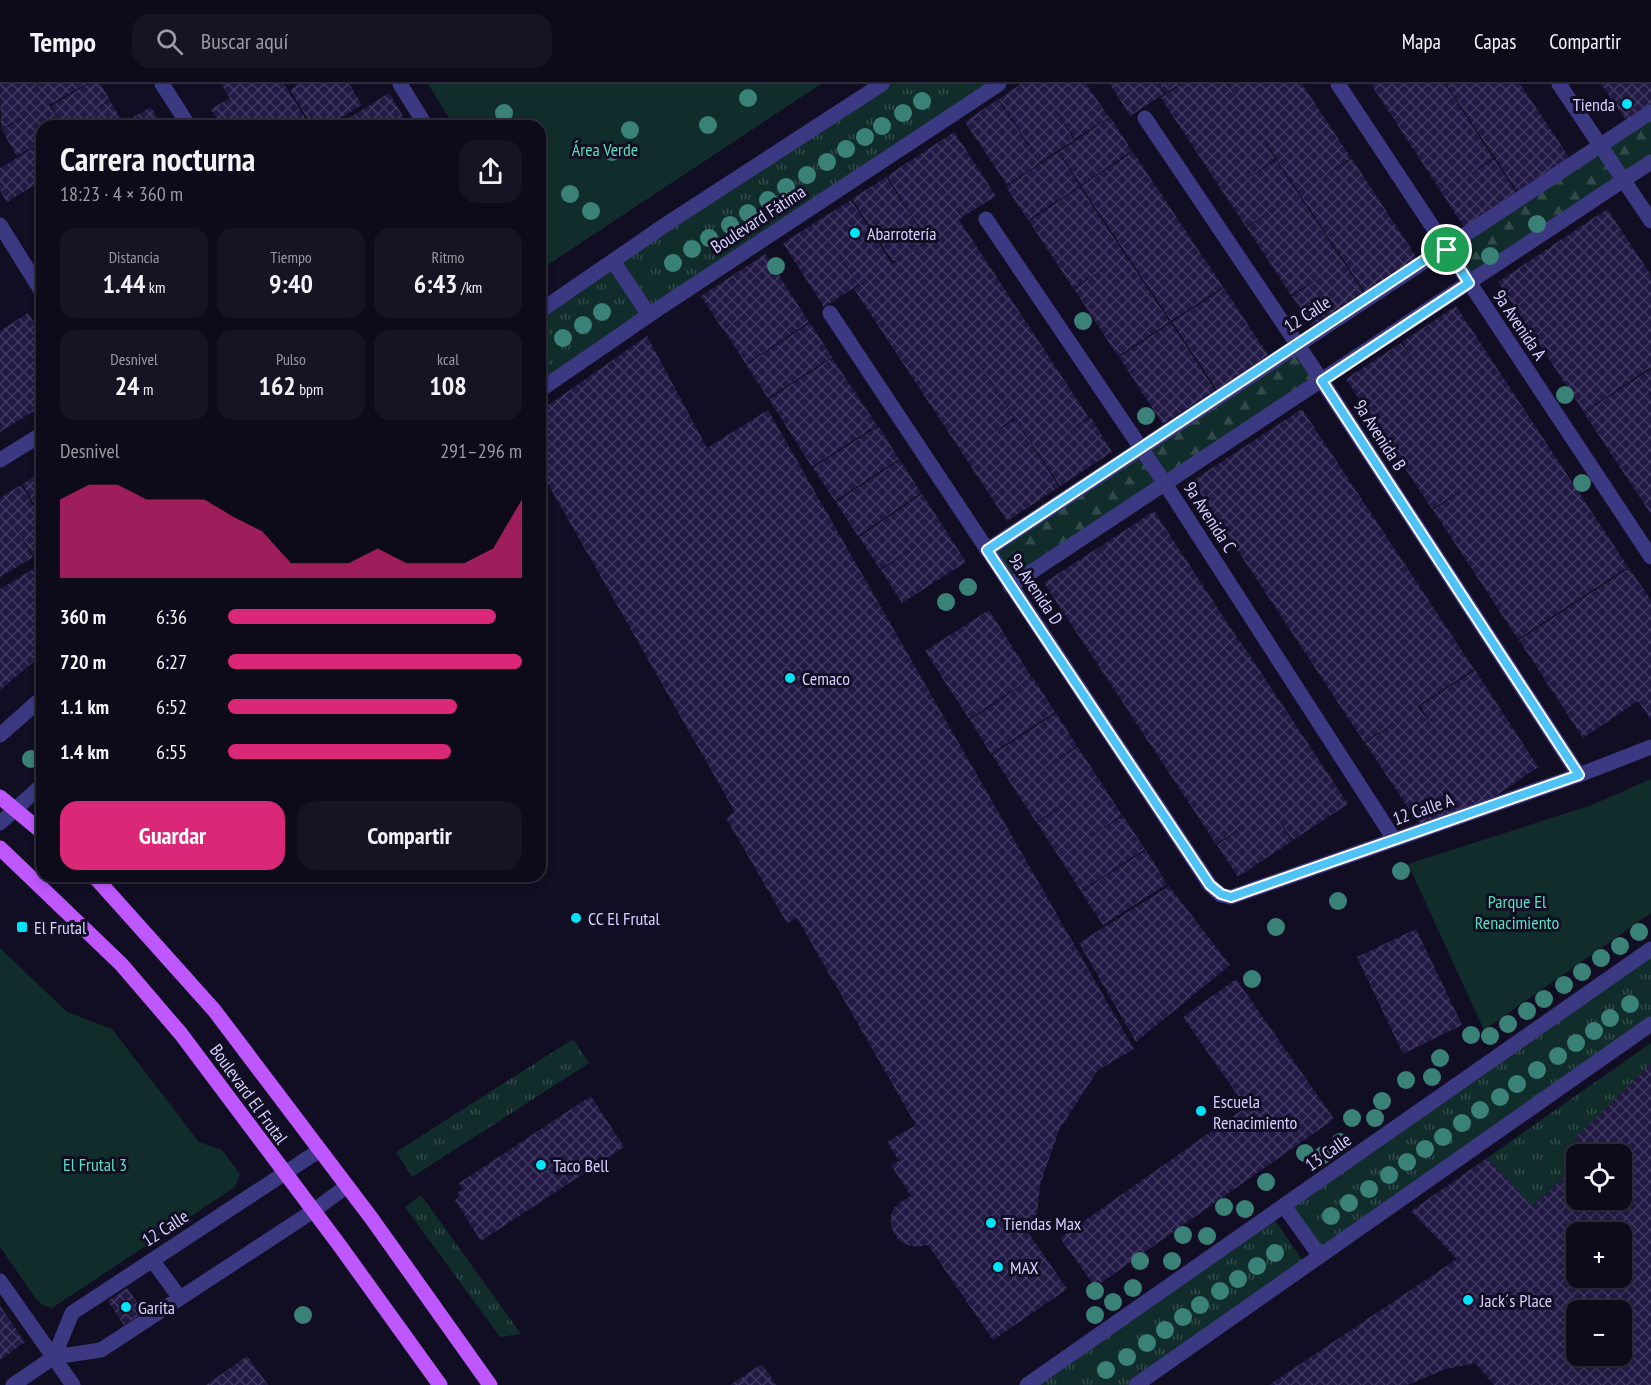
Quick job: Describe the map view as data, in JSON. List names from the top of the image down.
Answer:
{
  "streets": {
    "main road": ["Boulevard El Frutal"],
    "street": [
      "Boulevard Fátima",
      "12 Calle",
      "9a Avenida A",
      "9a Avenida B",
      "9a Avenida C",
      "9a Avenida D",
      "12 Calle A",
      "13 Calle"
    ]
  },
  "crossings": [
    ["12 Calle", "9a Avenida A"],
    ["12 Calle", "9a Avenida B"],
    ["12 Calle", "9a Avenida C"],
    ["12 Calle", "9a Avenida D"],
    ["12 Calle", "Boulevard El Frutal"],
    ["9a Avenida B", "12 Calle A"],
    ["9a Avenida C", "12 Calle A"],
    ["9a Avenida D", "12 Calle A"]
  ],
  "parks": ["Área Verde", "Parque El Renacimiento", "El Frutal 3"],
  "places": {
    "other": [
      "Tienda",
      "Abarrotería",
      "Cemaco",
      "CC El Frutal",
      "Escuela Renacimiento",
      "Taco Bell",
      "Tiendas Max",
      "MAX",
      "Jack´s Place",
      "Garita"
    ],
    "transit": ["El Frutal"]
  },
  "page": {
    "header": "Tempo",
    "search": "Buscar aquí",
    "nav": ["Mapa", "Capas", "Compartir"],
    "heading": ["Carrera nocturna", "18:23 · 4 × 360 m"],
    "stats": [
      ["Distancia", "1.44 km"],
      ["Tiempo", "9:40"],
      ["Ritmo", "6:43 /km"],
      ["Desnivel", "24 m"],
      ["Pulso", "162 bpm"],
      ["kcal", "108"]
    ],
    "chart": ["Desnivel", "291–296 m"],
    "list": [
      {
        "name": "360 m",
        "note": "6:36"
      },
      {
        "name": "720 m",
        "note": "6:27"
      },
      {
        "name": "1.1 km",
        "note": "6:52"
      },
      {
        "name": "1.4 km",
        "note": "6:55"
      }
    ],
    "buttons": ["Guardar", "Compartir"],
    "map_buttons": ["+", "−"]
  }
}
